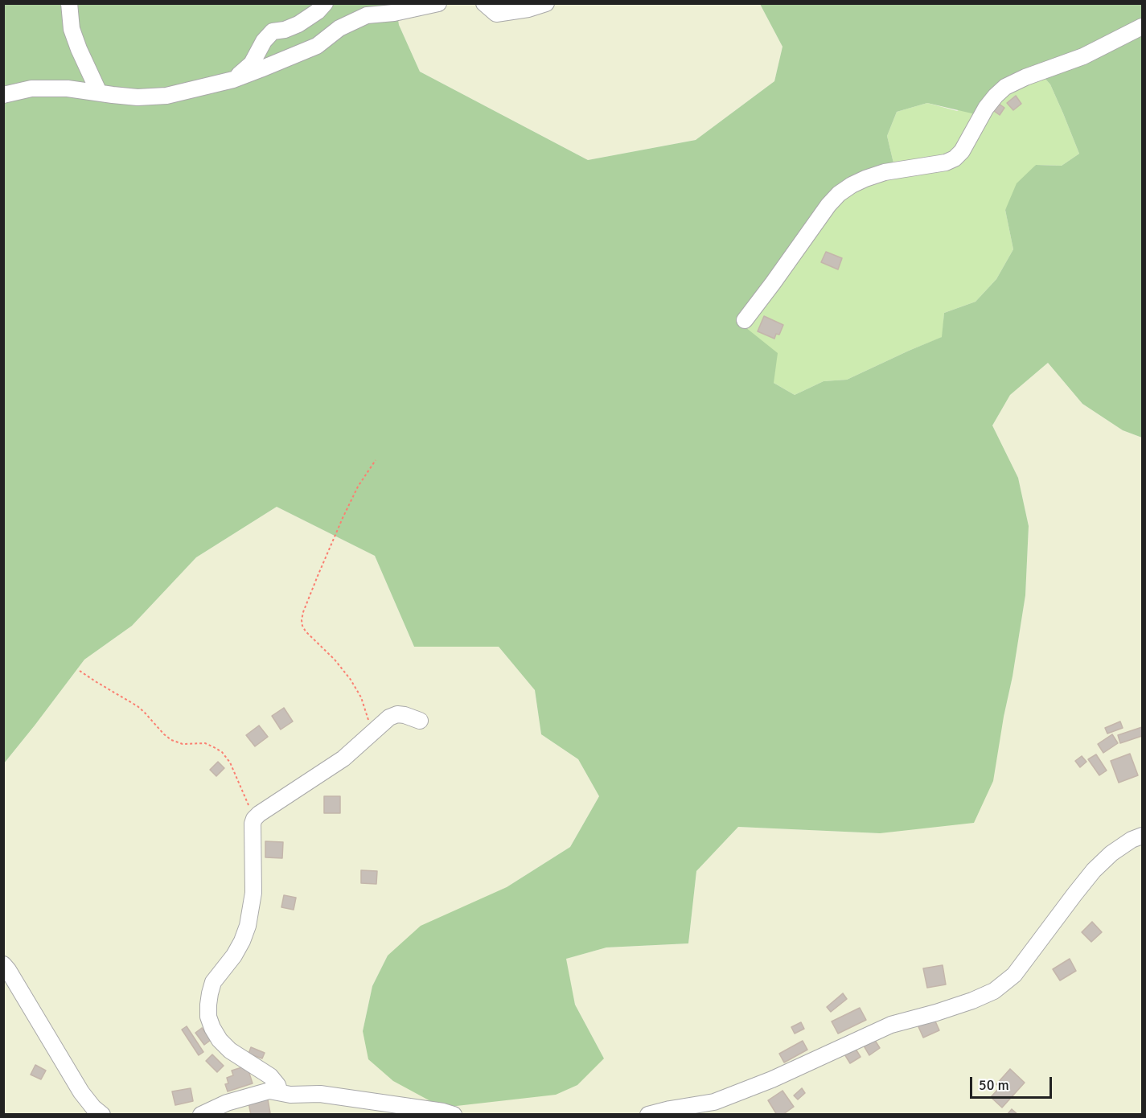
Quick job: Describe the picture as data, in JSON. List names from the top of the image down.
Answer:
{
  "scale_bar": "50 m"
}
